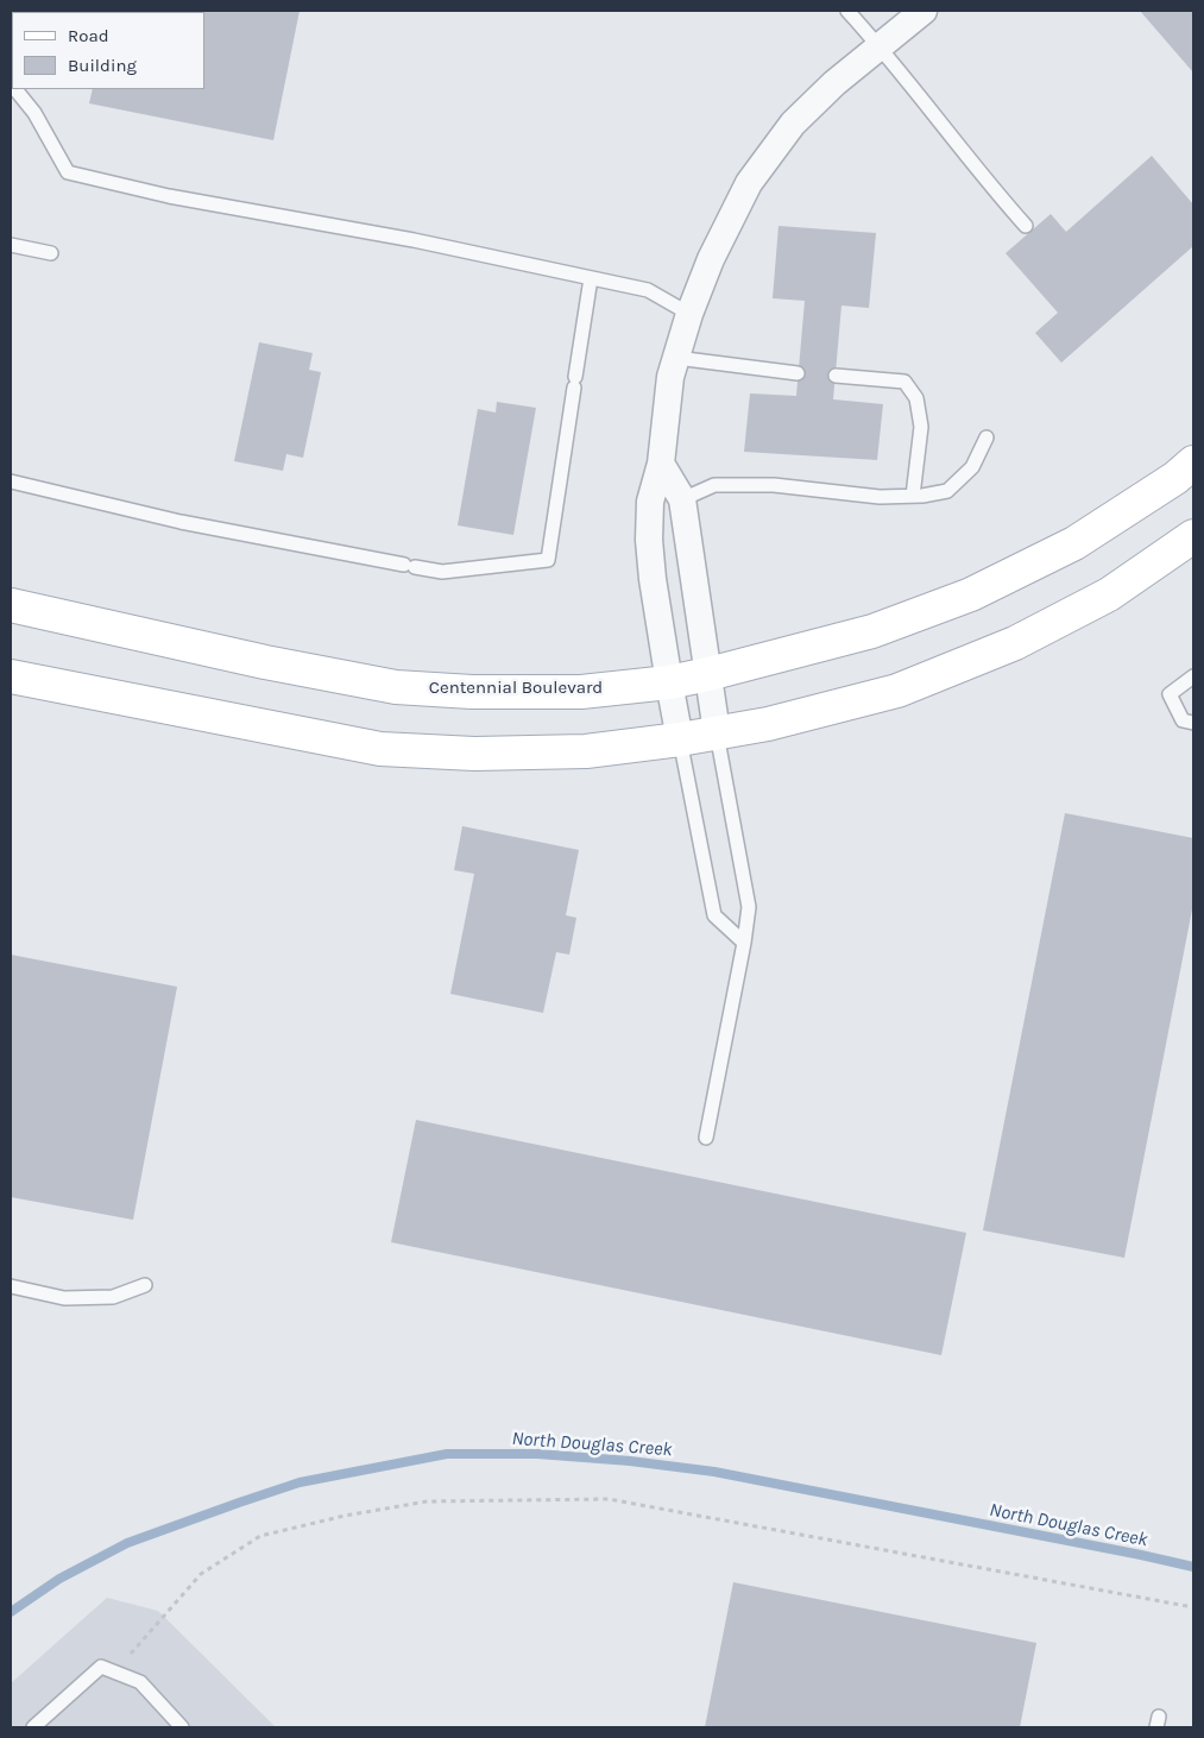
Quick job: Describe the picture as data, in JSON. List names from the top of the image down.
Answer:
{
  "streets": {
    "main road": ["Centennial Boulevard"]
  },
  "water": ["North Douglas Creek"],
  "legend": ["Road", "Building"]
}
